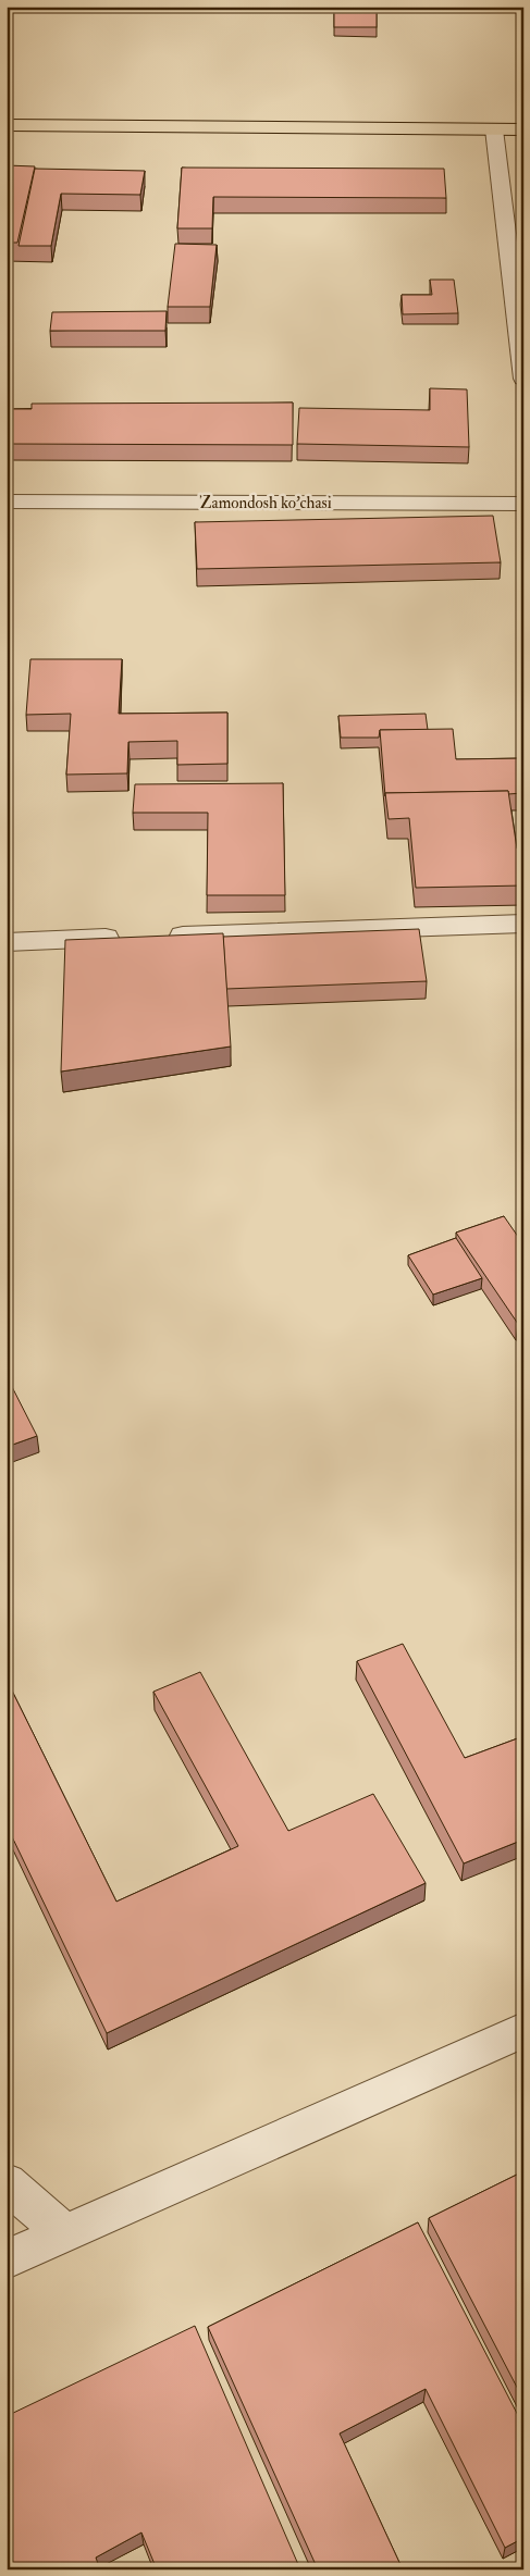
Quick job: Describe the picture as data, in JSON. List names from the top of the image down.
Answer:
{
  "streets": {
    "street": ["Zamondosh ko'chasi"]
  }
}
